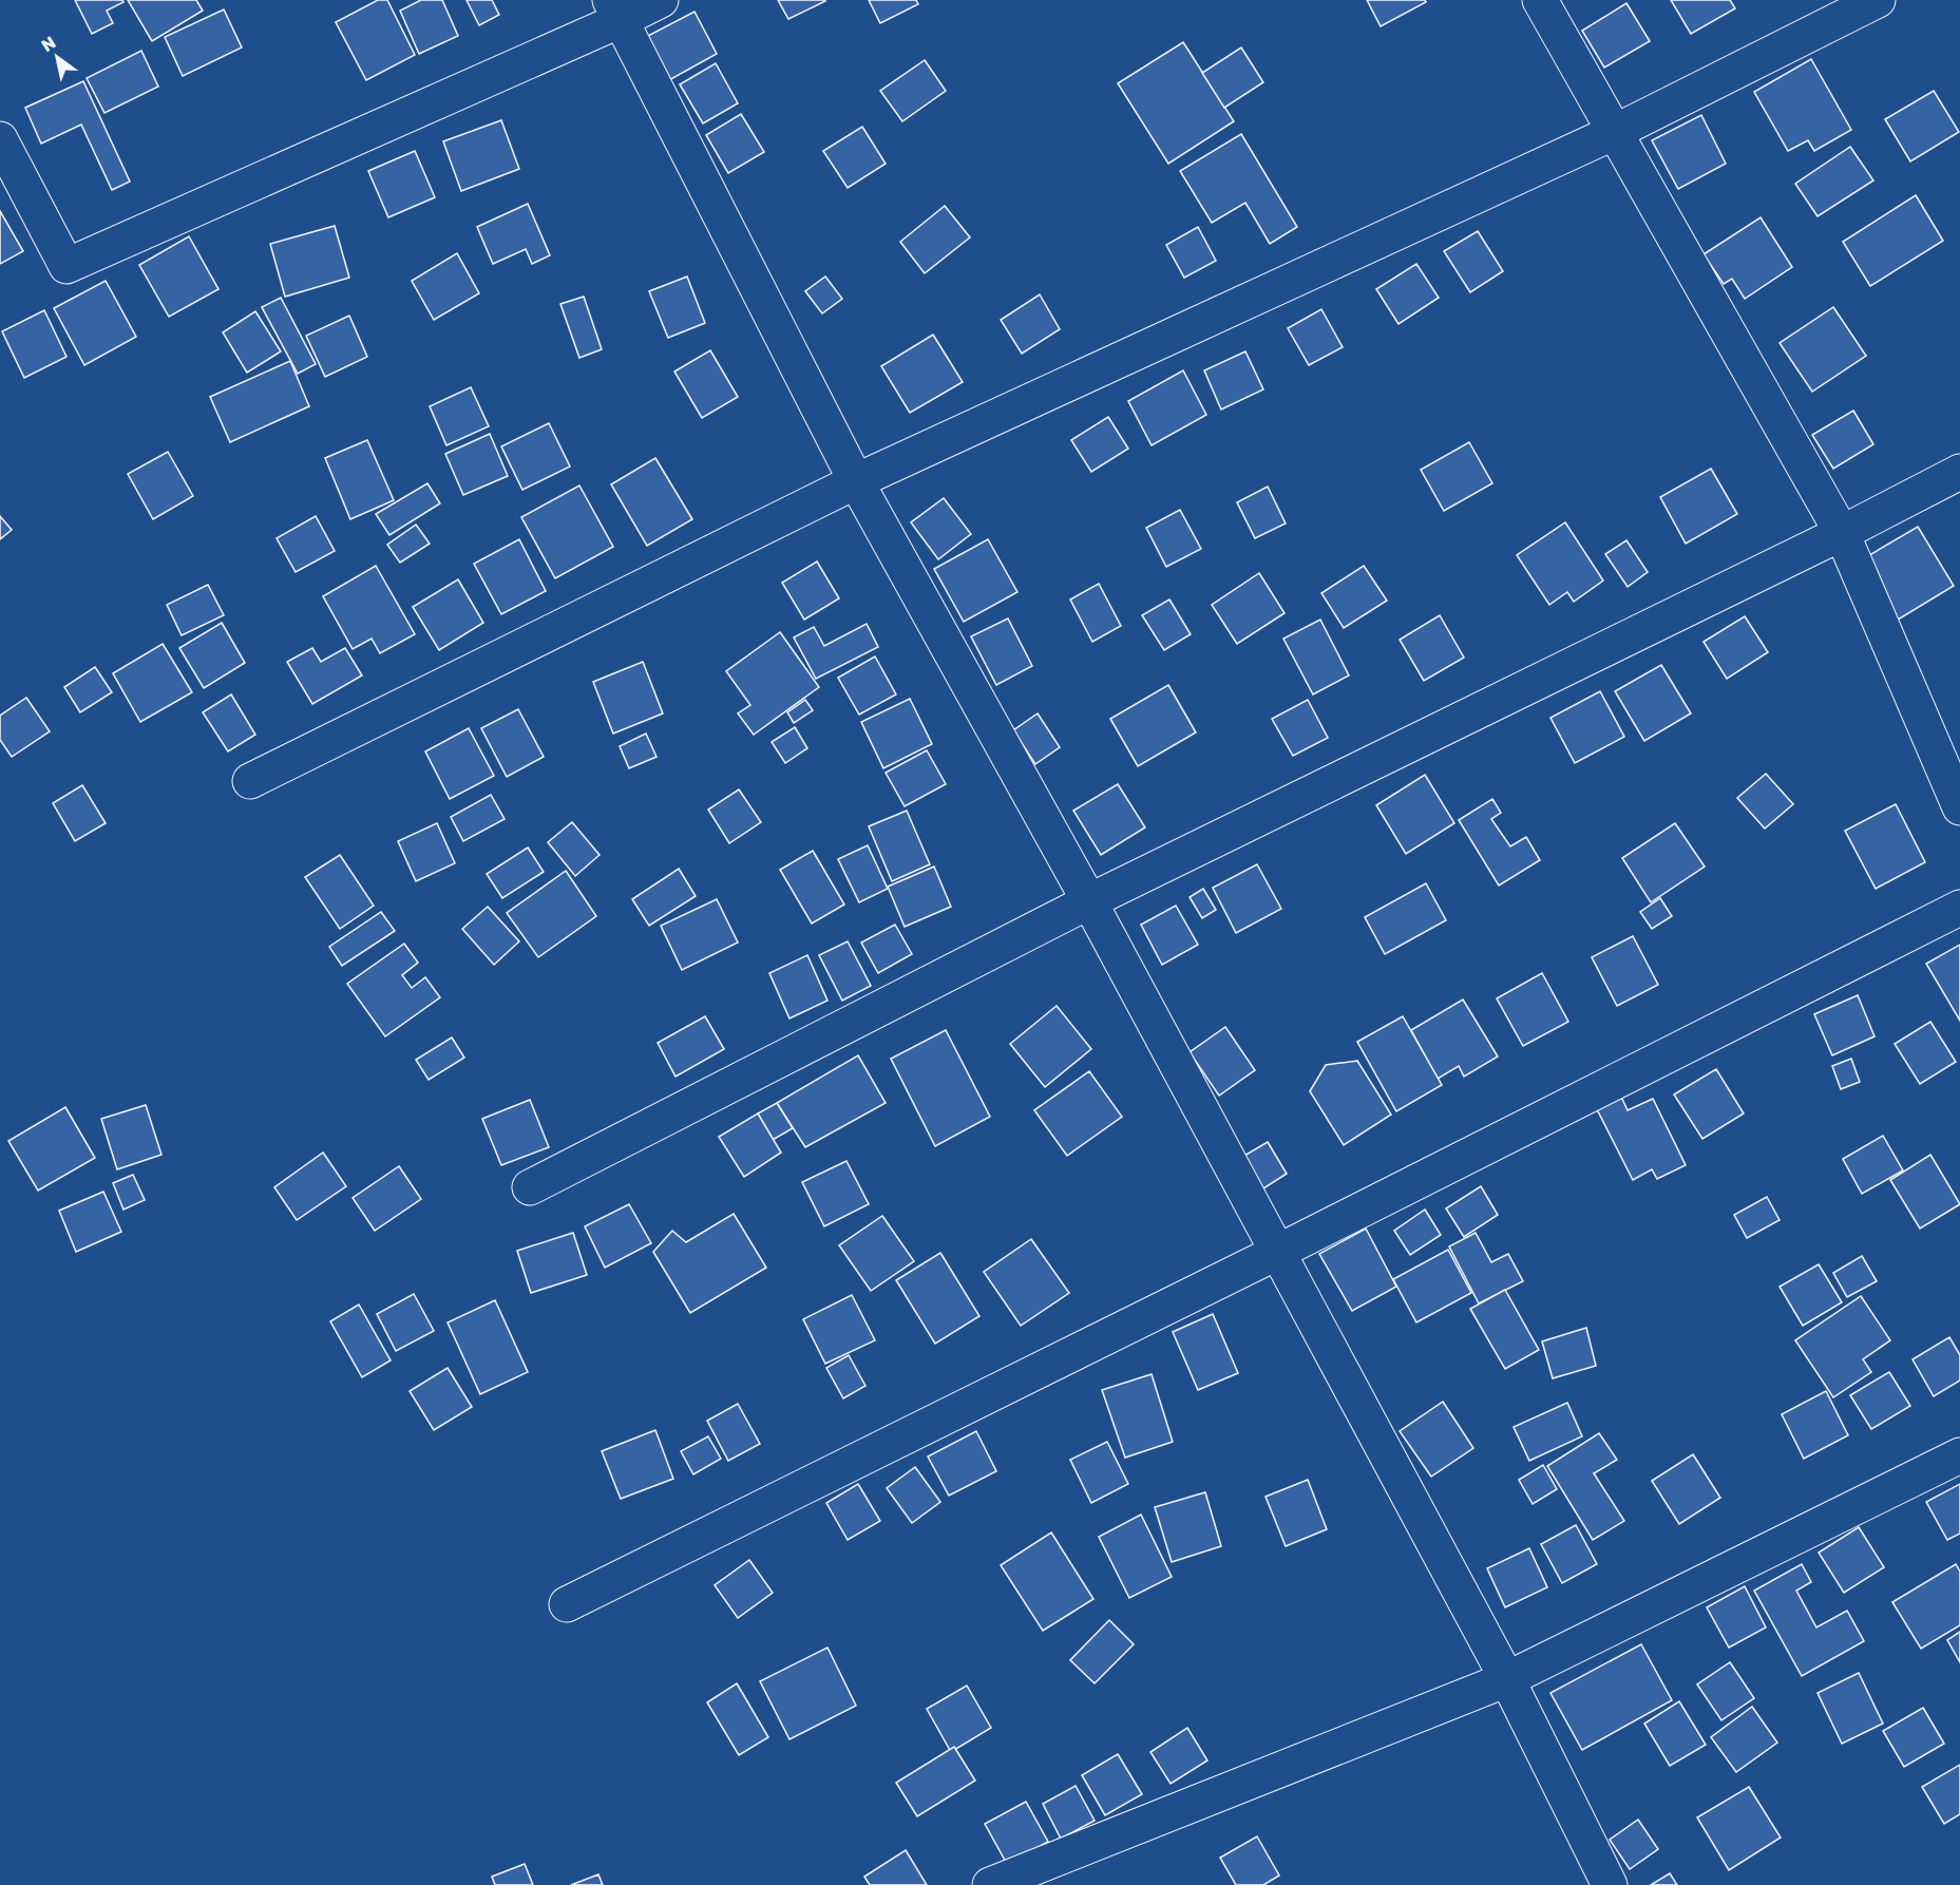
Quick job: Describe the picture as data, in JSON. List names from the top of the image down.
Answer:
{
  "north": "top left"
}
